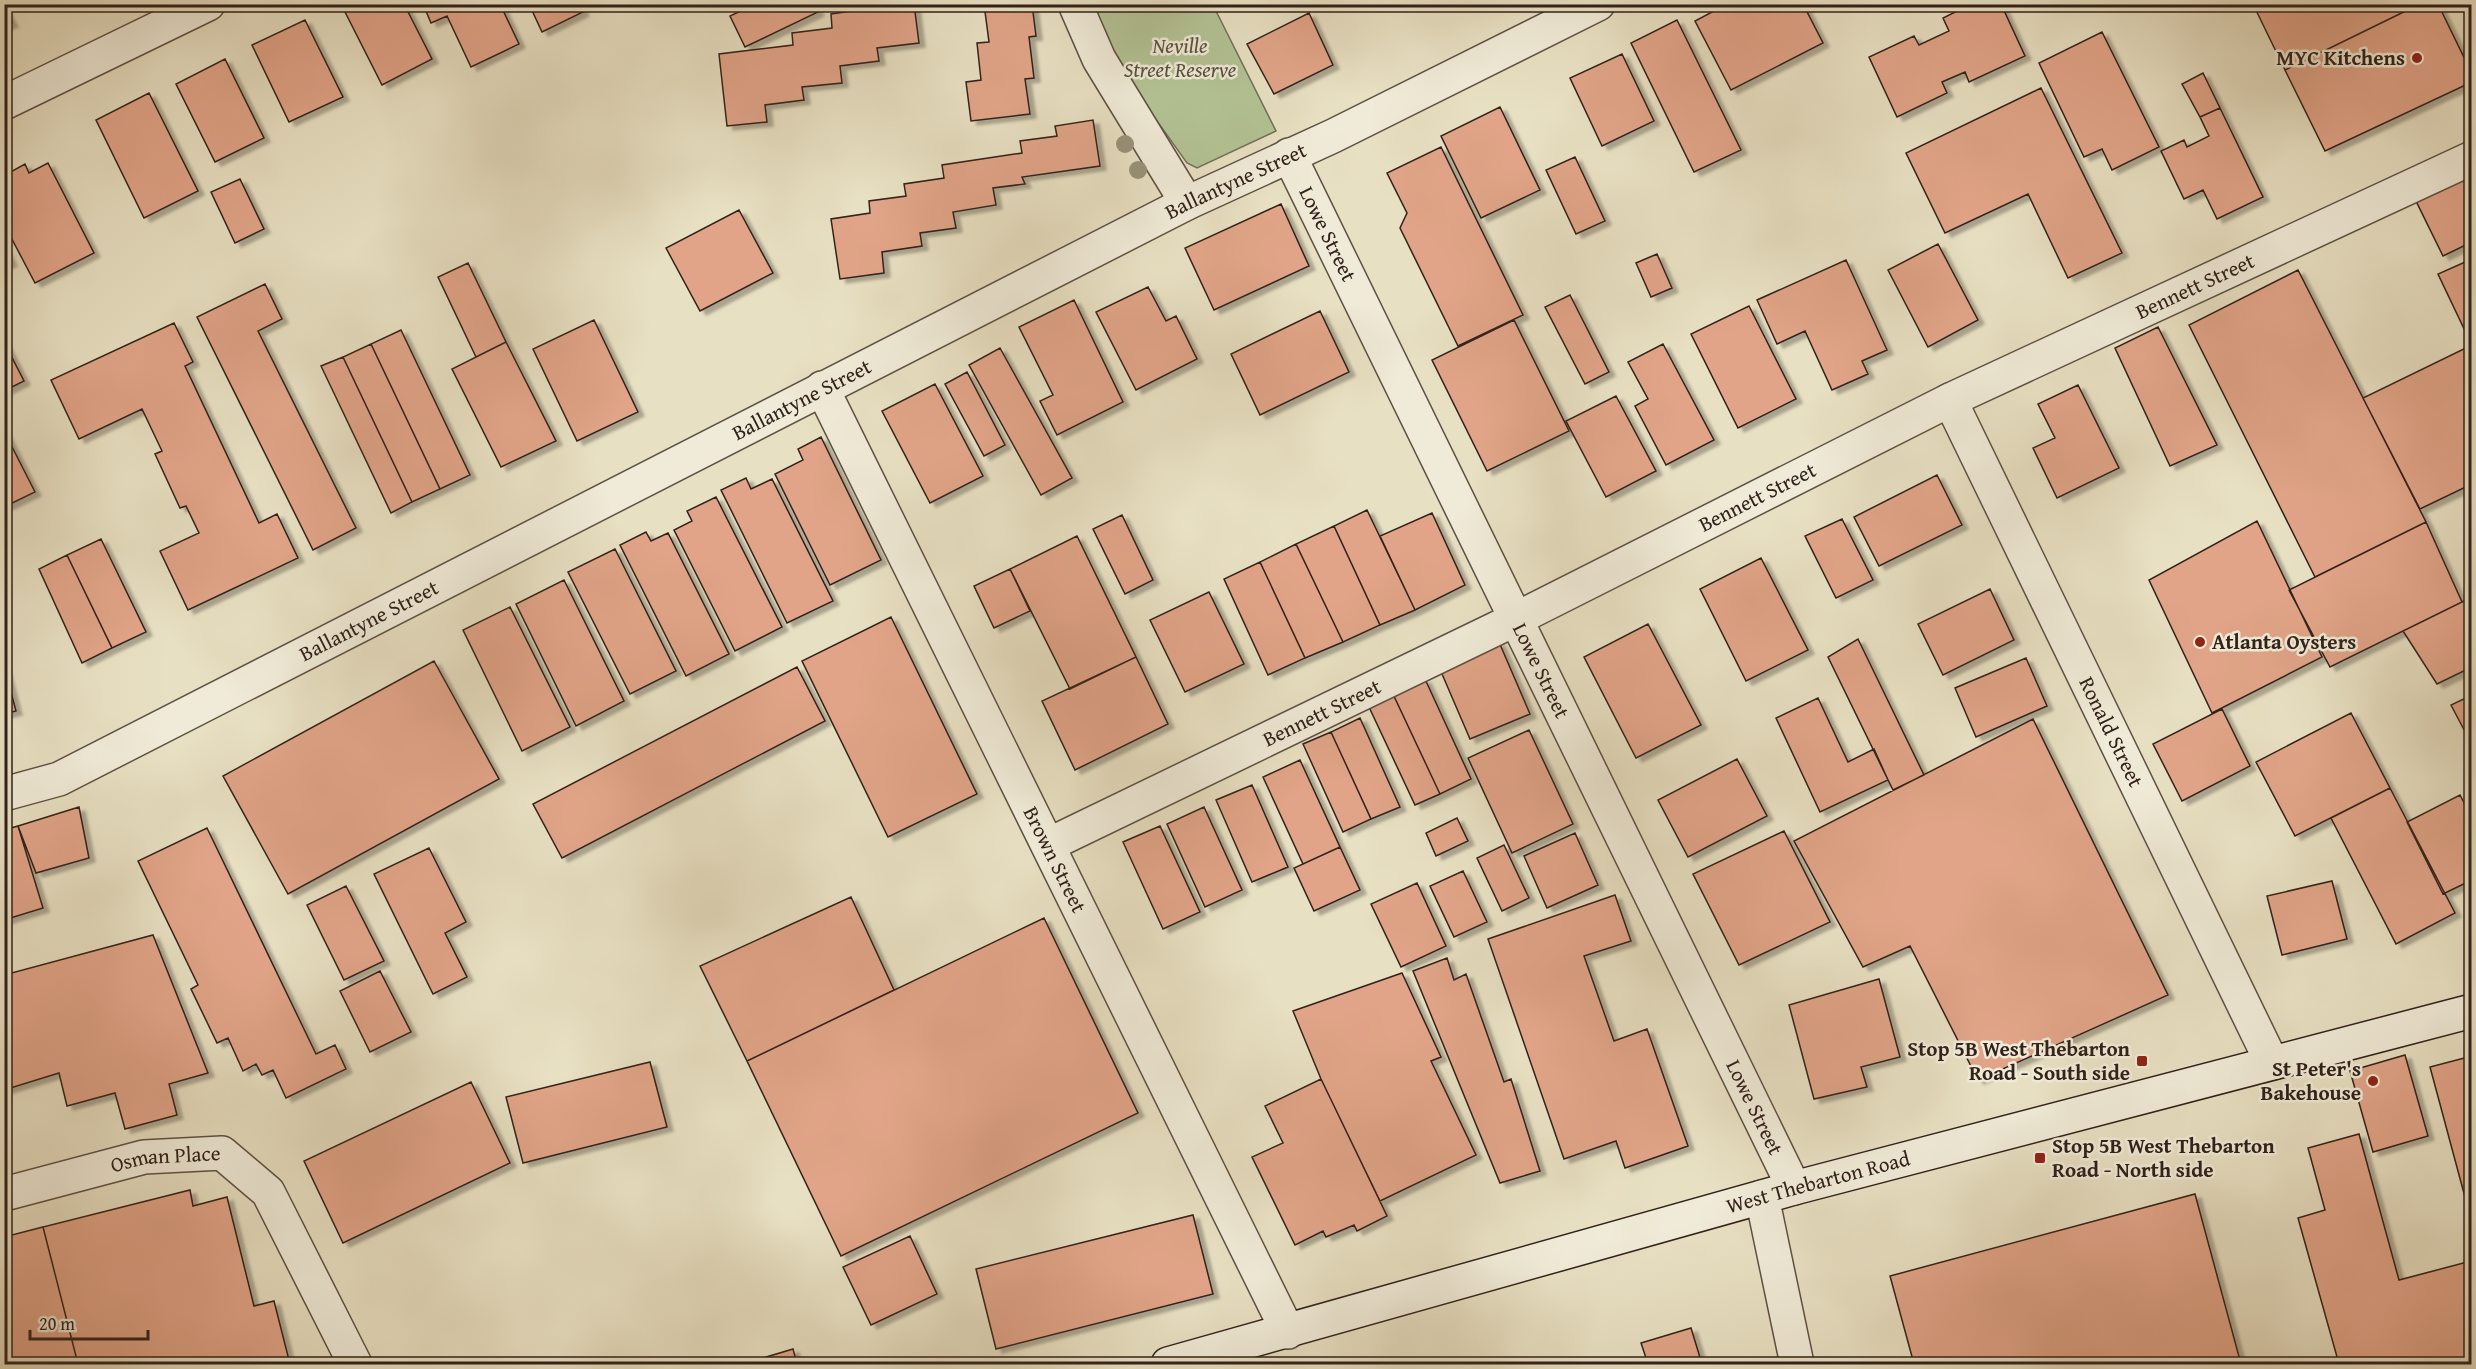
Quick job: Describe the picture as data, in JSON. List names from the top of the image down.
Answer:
{
  "streets": {
    "street": [
      "Ballantyne Street",
      "Lowe Street",
      "Bennett Street",
      "Ronald Street",
      "Brown Street",
      "Osman Place",
      "West Thebarton Road"
    ]
  },
  "crossings": [
    ["Ballantyne Street", "Lowe Street"],
    ["Ballantyne Street", "Brown Street"],
    ["Lowe Street", "Bennett Street"],
    ["Lowe Street", "West Thebarton Road"],
    ["Bennett Street", "Ronald Street"],
    ["Bennett Street", "Brown Street"],
    ["Ronald Street", "West Thebarton Road"],
    ["Brown Street", "West Thebarton Road"]
  ],
  "parks": ["Neville Street Reserve"],
  "places": {
    "other": ["MYC Kitchens", "Atlanta Oysters", "St Peter's Bakehouse"],
    "transit": ["Stop 5B West Thebarton Road - South side", "Stop 5B West Thebarton Road - North side"]
  },
  "scale_bar": "20 m"
}
